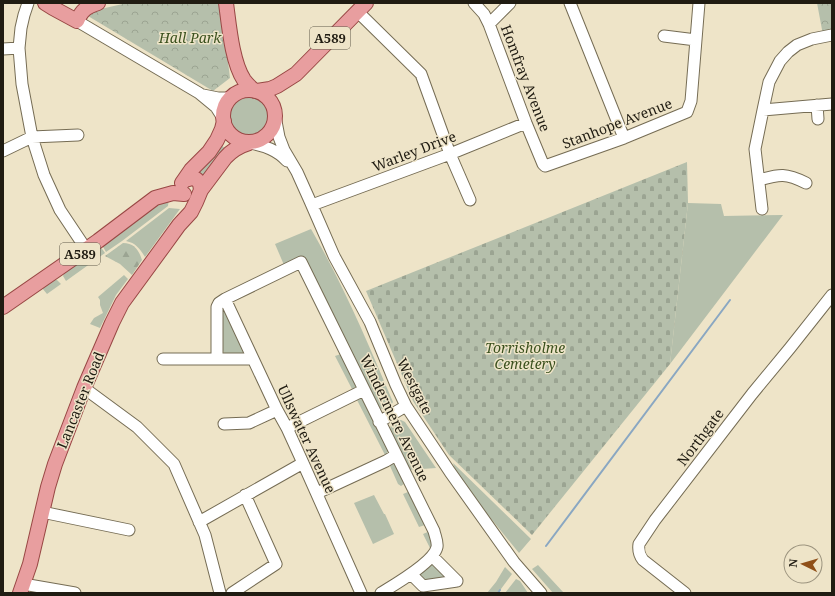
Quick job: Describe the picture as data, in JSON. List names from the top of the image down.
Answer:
{
  "streets": {
    "main road": ["A589", "Lancaster Road"],
    "street": [
      "Homfray Avenue",
      "Stanhope Avenue",
      "Warley Drive",
      "Westgate",
      "Windermere Avenue",
      "Northgate",
      "Ullswater Avenue"
    ]
  },
  "crossings": [
    ["A589", "Westgate"],
    ["A589", "Lancaster Road"],
    ["Homfray Avenue", "Stanhope Avenue"],
    ["Homfray Avenue", "Warley Drive"],
    ["Warley Drive", "Westgate"],
    ["Westgate", "Lancaster Road"],
    ["Windermere Avenue", "Ullswater Avenue"]
  ],
  "parks": ["Hall Park", "Torrisholme Cemetery"],
  "north": "left"
}
